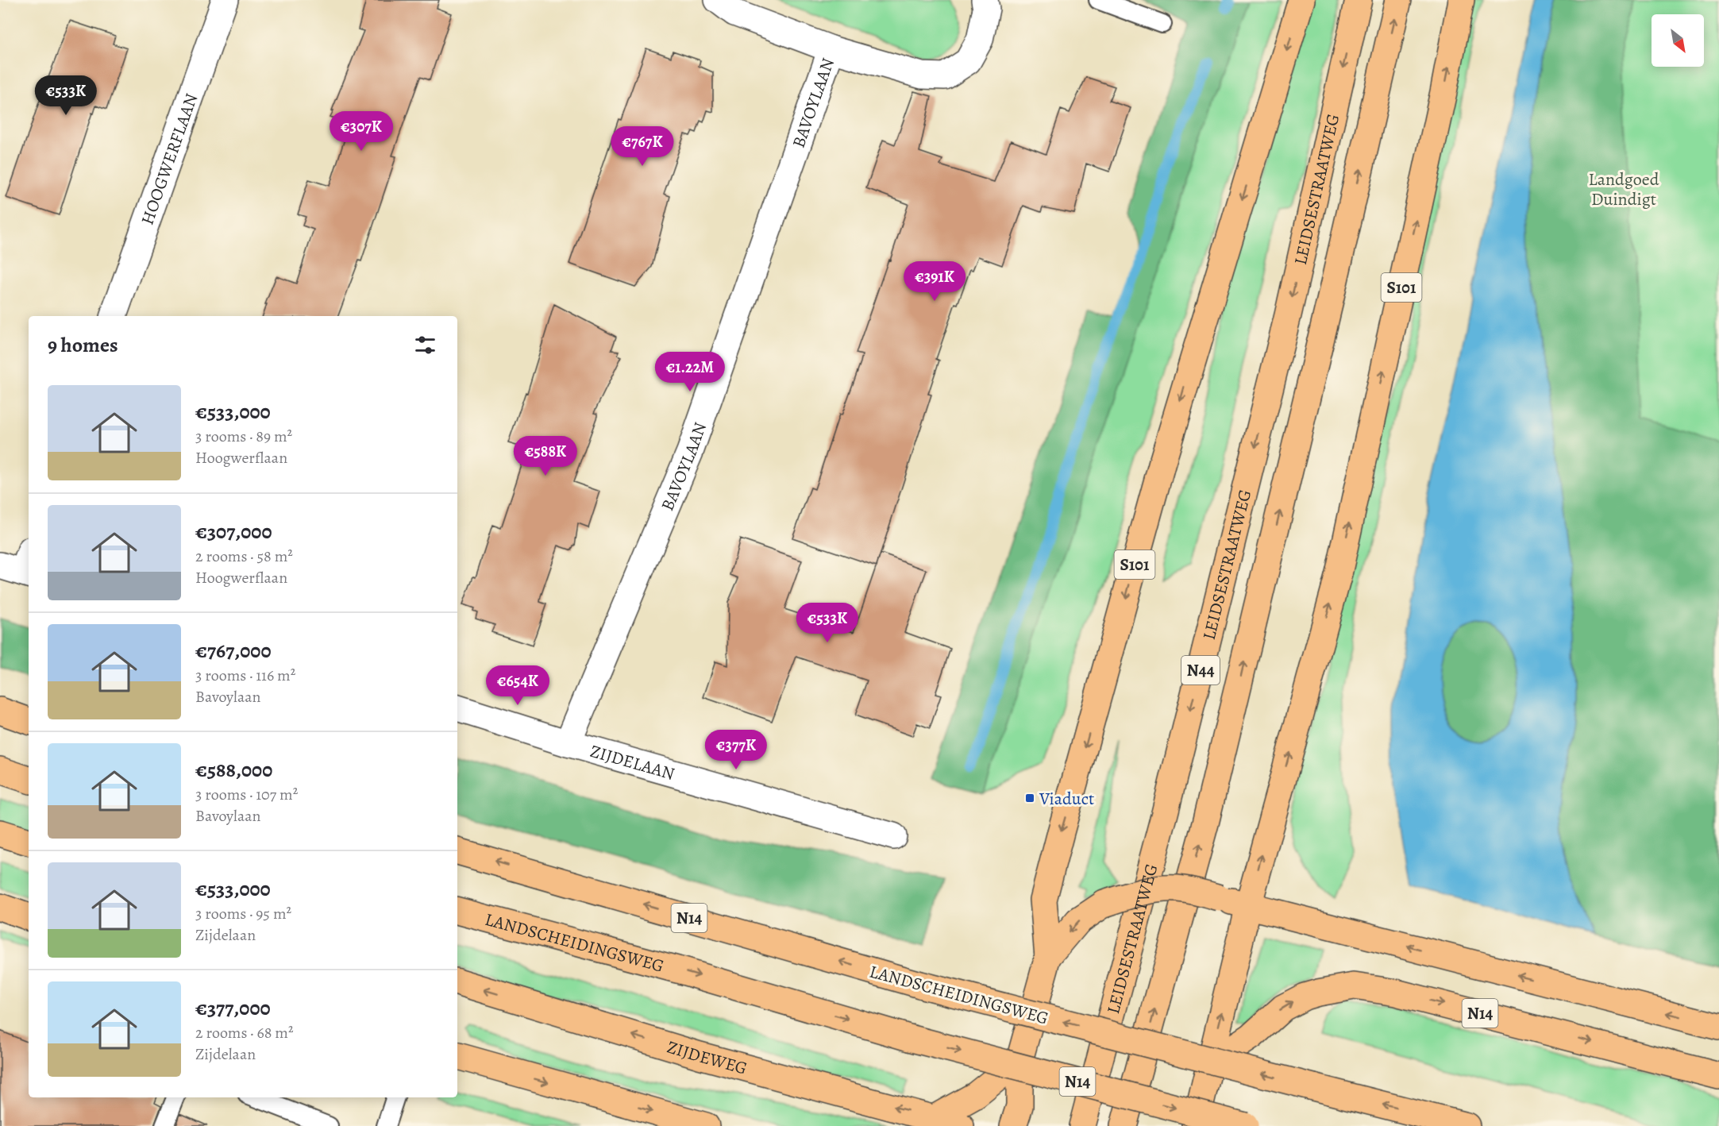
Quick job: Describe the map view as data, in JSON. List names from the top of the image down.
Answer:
{
  "streets": {
    "main road": [
      "LEIDSESTRAATWEG",
      "S101",
      "N44",
      "N14",
      "LANDSCHEIDINGSWEG",
      "ZIJDEWEG"
    ],
    "street": ["BAVOYLAAN", "HOOGWERFLAAN", "ZIJDELAAN"]
  },
  "crossings": [
    ["BAVOYLAAN", "ZIJDELAAN"]
  ],
  "parks": ["Landgoed Duindigt"],
  "places": {
    "transit": ["Viaduct"]
  },
  "north": "bottom right",
  "page": {
    "price": [
      "€533K",
      "€307K",
      "€767K",
      "€391K",
      "€1.22M",
      "€588K",
      "€533K",
      "€654K",
      "€377K"
    ],
    "heading": "9 homes",
    "list": [
      {
        "name": "€533,000",
        "note": "3 rooms · 89 m² · Hoogwerflaan"
      },
      {
        "name": "€307,000",
        "note": "2 rooms · 58 m² · Hoogwerflaan"
      },
      {
        "name": "€767,000",
        "note": "3 rooms · 116 m² · Bavoylaan"
      },
      {
        "name": "€588,000",
        "note": "3 rooms · 107 m² · Bavoylaan"
      },
      {
        "name": "€533,000",
        "note": "3 rooms · 95 m² · Zijdelaan"
      },
      {
        "name": "€377,000",
        "note": "2 rooms · 68 m² · Zijdelaan"
      }
    ]
  }
}
